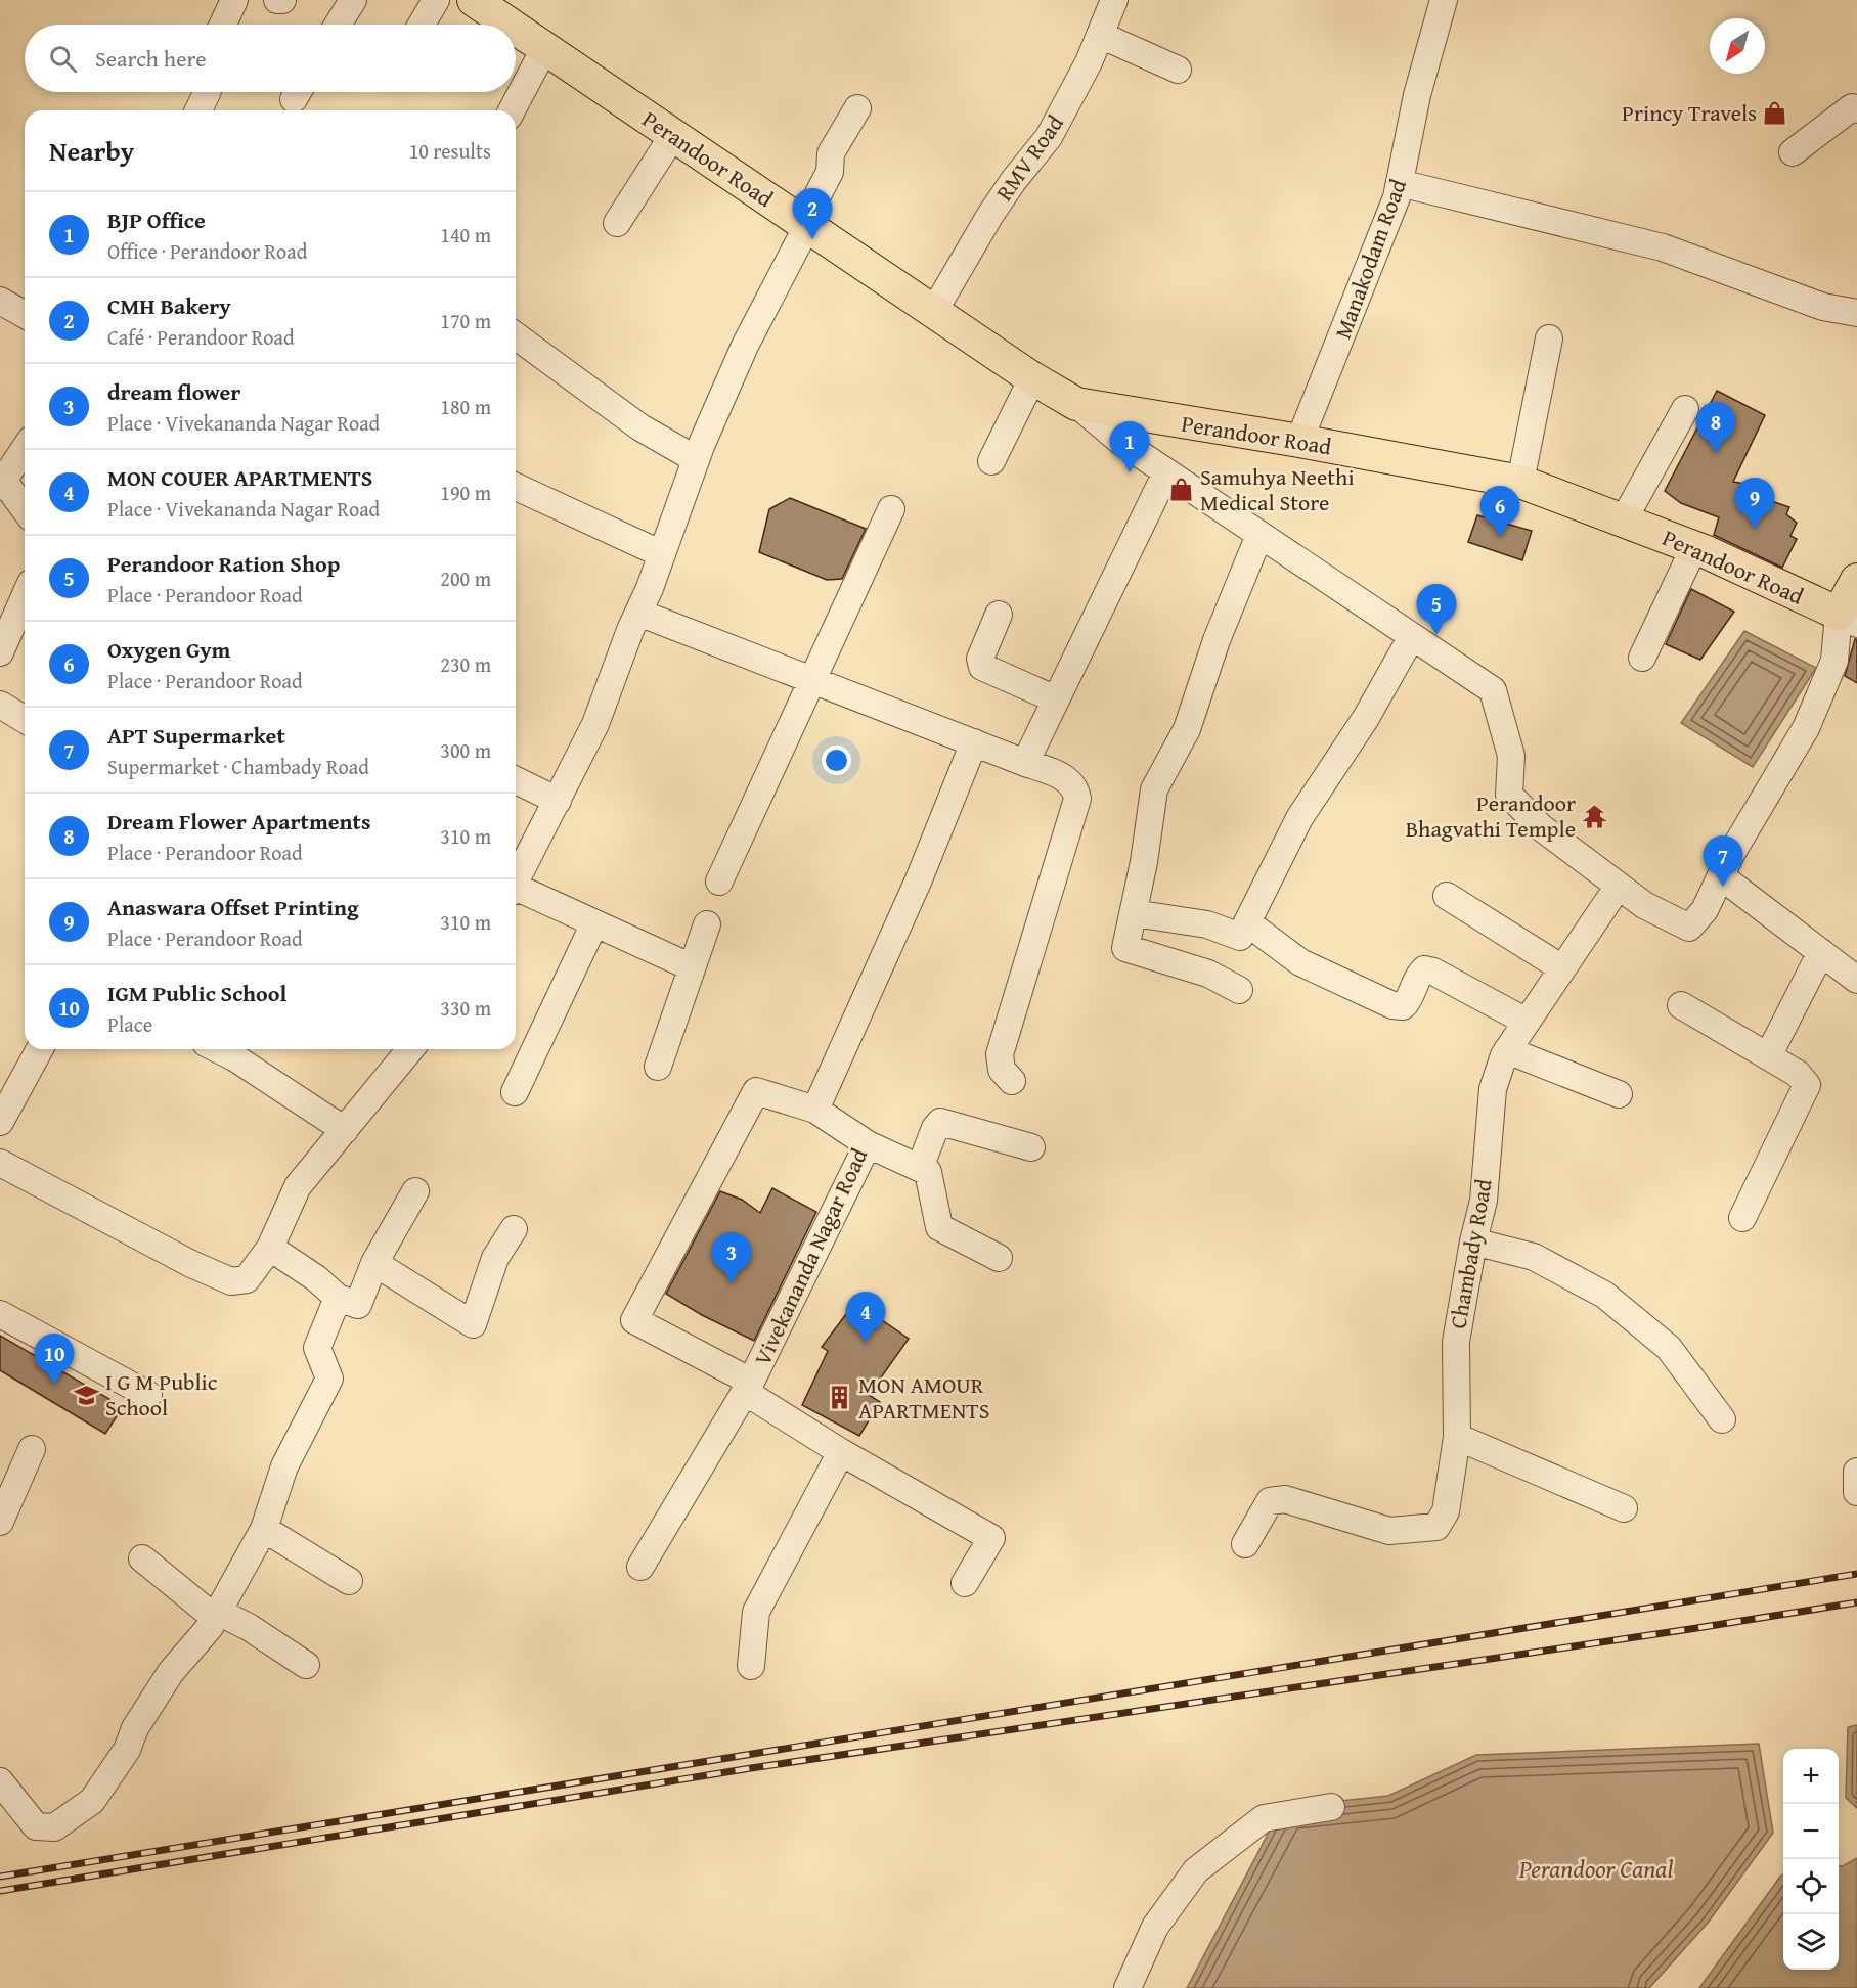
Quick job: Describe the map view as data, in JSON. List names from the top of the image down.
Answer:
{
  "streets": {
    "main road": ["Perandoor Road"],
    "street": [
      "RMV Road",
      "Manakodam Road",
      "Chambady Road",
      "Vivekananda Nagar Road"
    ]
  },
  "crossings": [
    ["RMV Road", "Perandoor Road"],
    ["Perandoor Road", "Manakodam Road"]
  ],
  "water": ["Perandoor Canal"],
  "places": {
    "shop": ["Princy Travels", "Samuhya Neethi Medical Store"],
    "temple": ["Perandoor Bhagvathi Temple"],
    "school or university": ["I G M Public School"],
    "building": ["MON AMOUR APARTMENTS"]
  },
  "north": "bottom left",
  "page": {
    "search": "Search here",
    "heading": ["Nearby", "10 results"],
    "pins": [
      "2",
      "8",
      "1",
      "9",
      "6",
      "5",
      "7",
      "3",
      "4",
      "10"
    ],
    "list": [
      {
        "mark": "1",
        "name": "BJP Office",
        "note": "Office · Perandoor Road",
        "value": "140 m"
      },
      {
        "mark": "2",
        "name": "CMH Bakery",
        "note": "Café · Perandoor Road",
        "value": "170 m"
      },
      {
        "mark": "3",
        "name": "dream flower",
        "note": "Place · Vivekananda Nagar Road",
        "value": "180 m"
      },
      {
        "mark": "4",
        "name": "MON COUER APARTMENTS",
        "note": "Place · Vivekananda Nagar Road",
        "value": "190 m"
      },
      {
        "mark": "5",
        "name": "Perandoor Ration Shop",
        "note": "Place · Perandoor Road",
        "value": "200 m"
      },
      {
        "mark": "6",
        "name": "Oxygen Gym",
        "note": "Place · Perandoor Road",
        "value": "230 m"
      },
      {
        "mark": "7",
        "name": "APT Supermarket",
        "note": "Supermarket · Chambady Road",
        "value": "300 m"
      },
      {
        "mark": "8",
        "name": "Dream Flower Apartments",
        "note": "Place · Perandoor Road",
        "value": "310 m"
      },
      {
        "mark": "9",
        "name": "Anaswara Offset Printing",
        "note": "Place · Perandoor Road",
        "value": "310 m"
      },
      {
        "mark": "10",
        "name": "IGM Public School",
        "note": "Place",
        "value": "330 m"
      }
    ],
    "map_buttons": ["+", "−"]
  }
}
